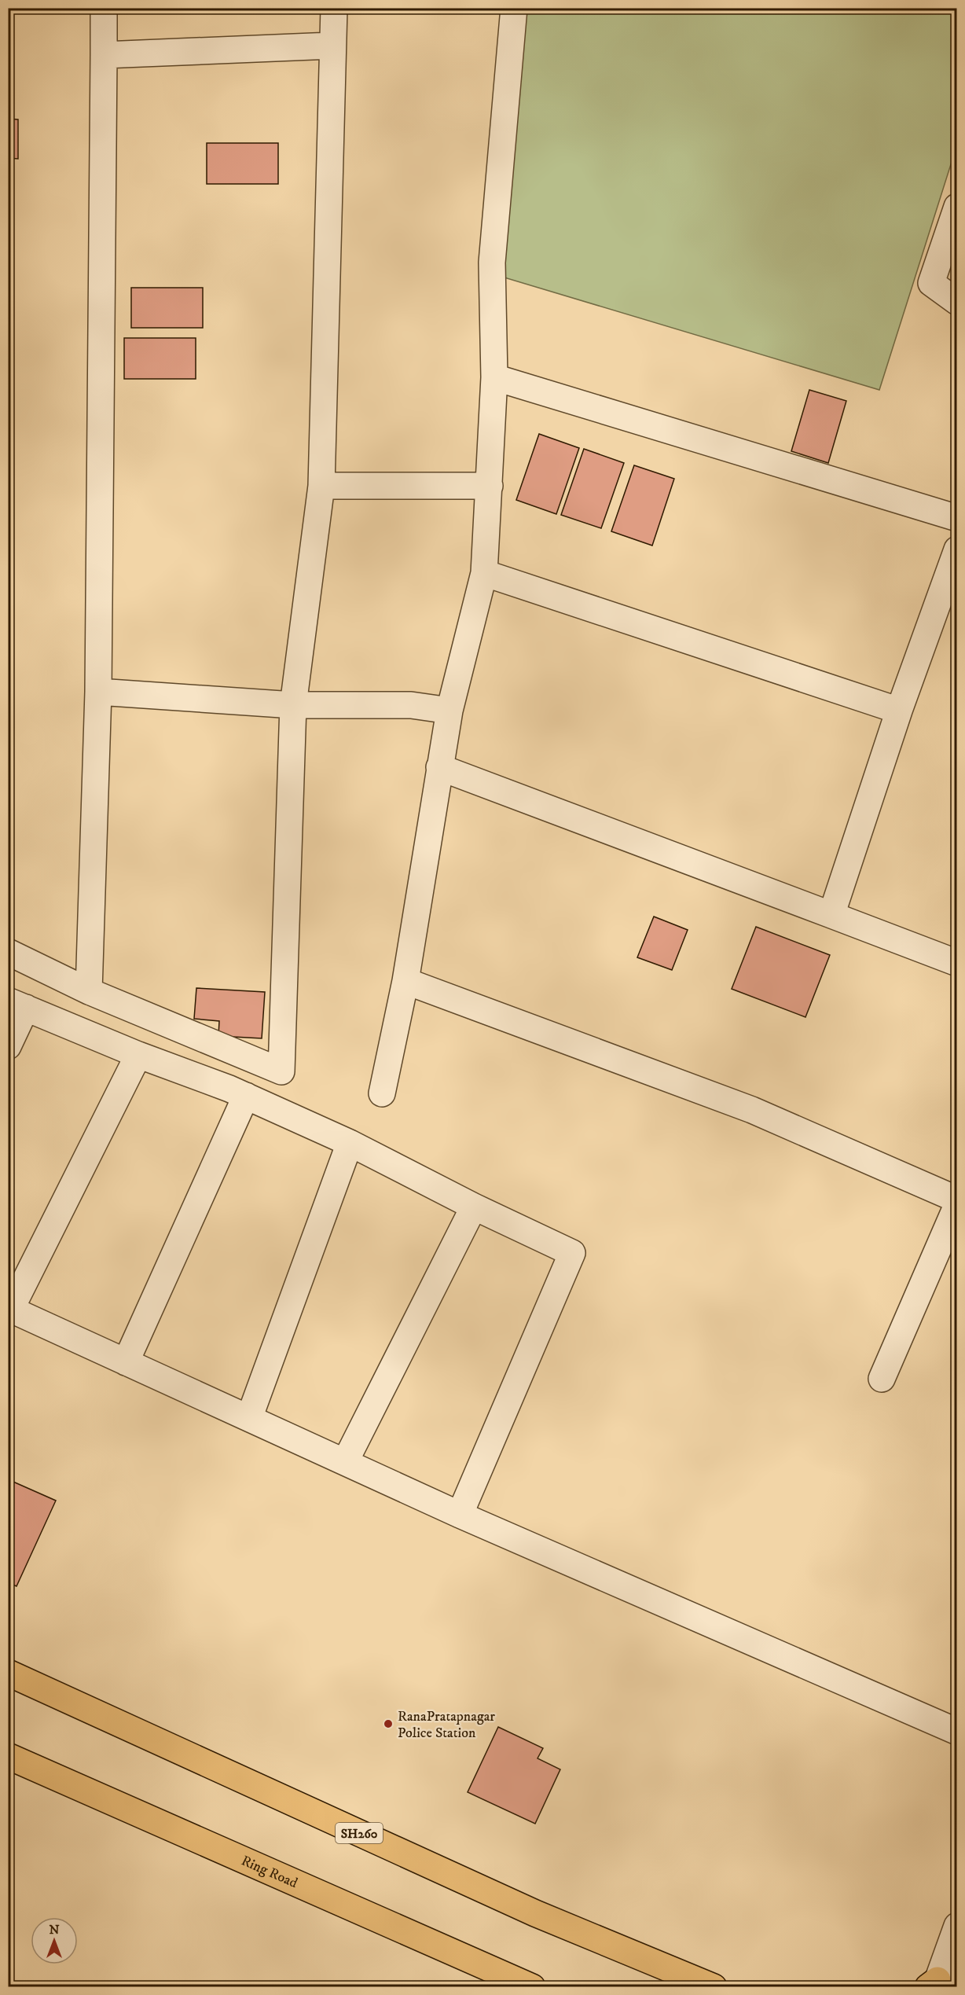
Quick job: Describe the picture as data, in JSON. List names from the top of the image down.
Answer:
{
  "streets": {
    "main road": ["SH260", "Ring Road"]
  },
  "places": ["RanaPratapnagar Police Station"],
  "north": "top"
}
